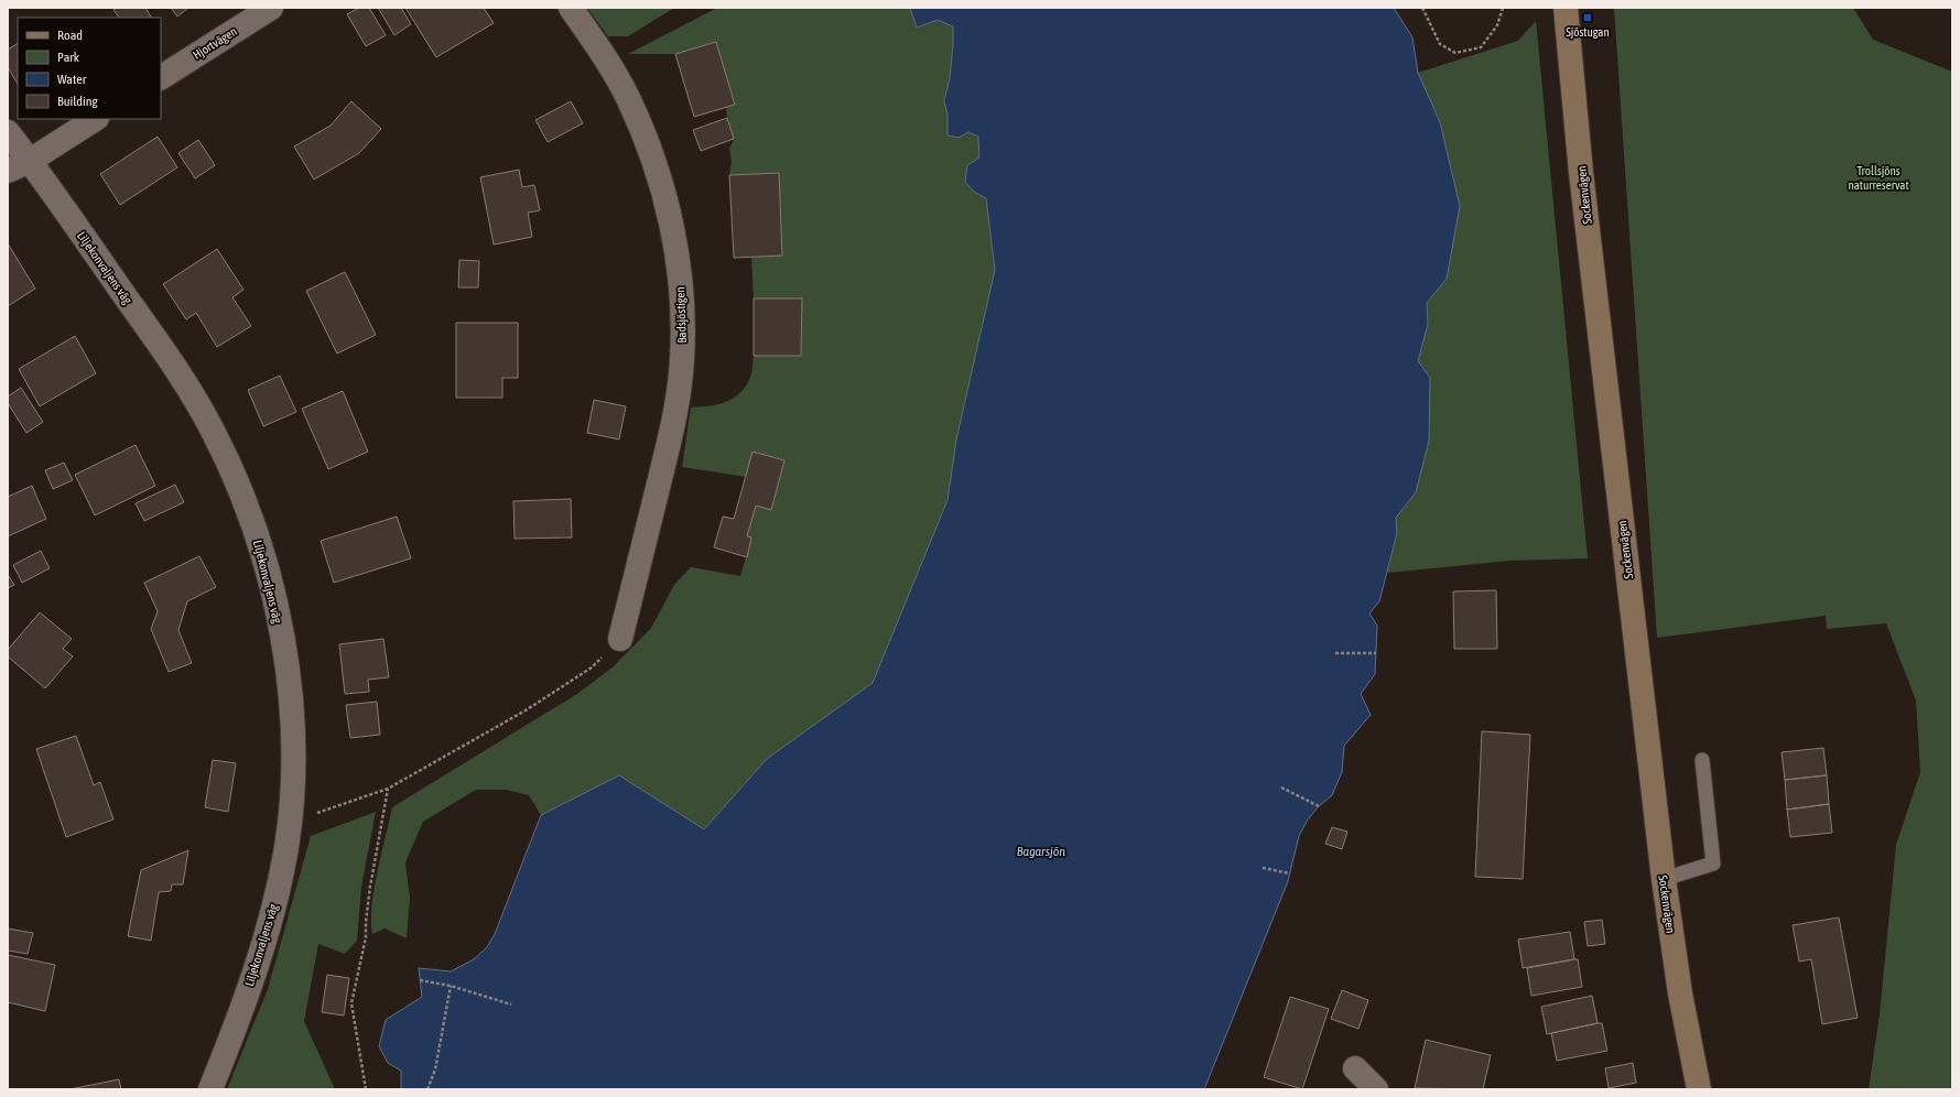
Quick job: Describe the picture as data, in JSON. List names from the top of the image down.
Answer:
{
  "streets": {
    "street": [
      "Hjortvägen",
      "Sockenvägen",
      "Liljekonvaljens väg",
      "Badsjöstigen"
    ]
  },
  "water": ["Bagarsjön"],
  "parks": ["Trollsjöns naturreservat"],
  "places": {
    "transit": ["Sjöstugan"]
  },
  "legend": [
    "Road",
    "Park",
    "Water",
    "Building"
  ]
}
